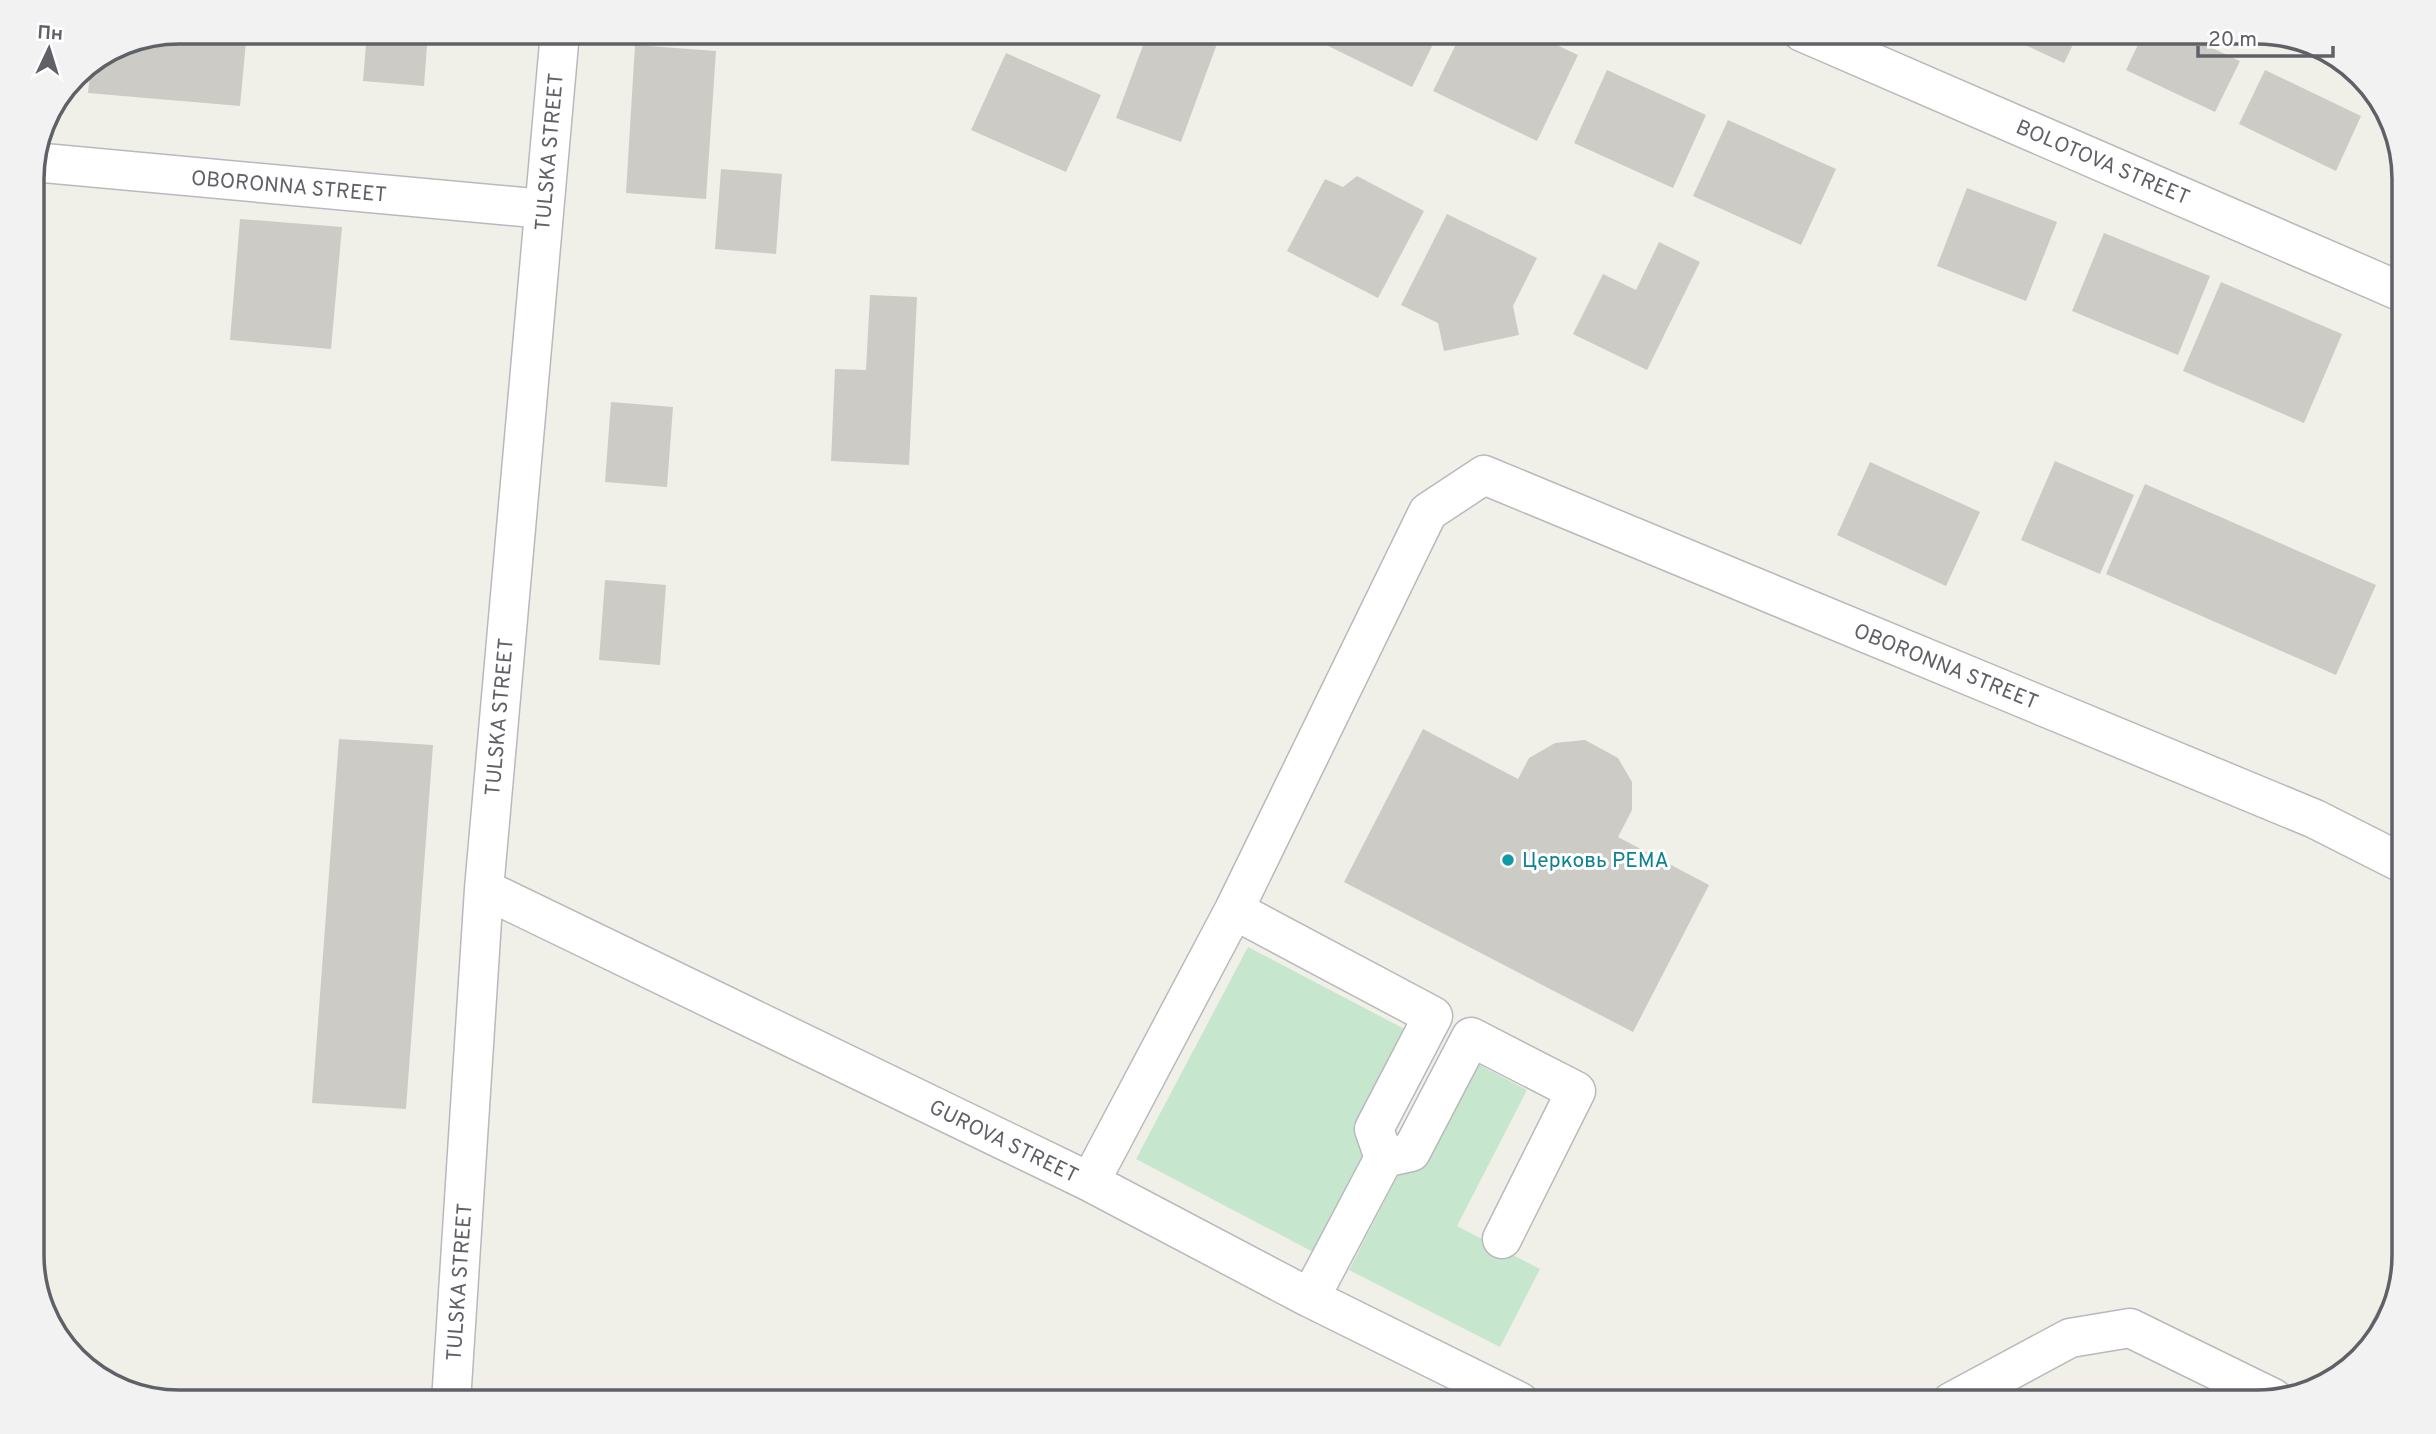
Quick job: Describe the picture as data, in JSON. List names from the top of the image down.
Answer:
{
  "streets": {
    "street": [
      "TULSKA STREET",
      "BOLOTOVA STREET",
      "OBORONNA STREET",
      "GUROVA STREET"
    ]
  },
  "crossings": [
    ["TULSKA STREET", "OBORONNA STREET"],
    ["TULSKA STREET", "GUROVA STREET"]
  ],
  "places": ["Церковь РЕМА"],
  "scale_bar": "20 m",
  "north": "top"
}
